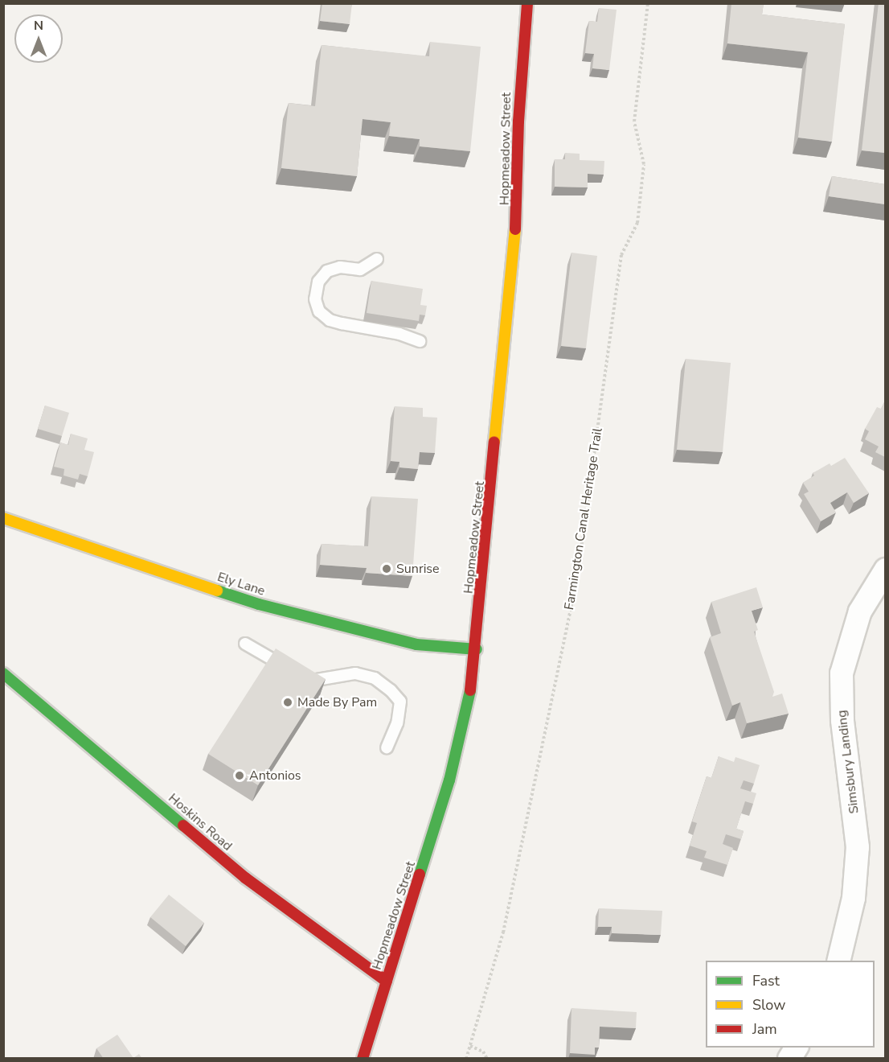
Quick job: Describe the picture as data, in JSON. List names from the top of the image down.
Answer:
{
  "streets": {
    "main road": ["Hopmeadow Street", "Ely Lane", "Hoskins Road"],
    "street": ["Simsbury Landing"],
    "path": ["Farmington Canal Heritage Trail"]
  },
  "crossings": [
    ["Hopmeadow Street", "Ely Lane"],
    ["Hopmeadow Street", "Hoskins Road"]
  ],
  "places": ["Sunrise", "Made By Pam", "Antonios"],
  "legend": ["Fast", "Slow", "Jam"],
  "north": "top"
}
